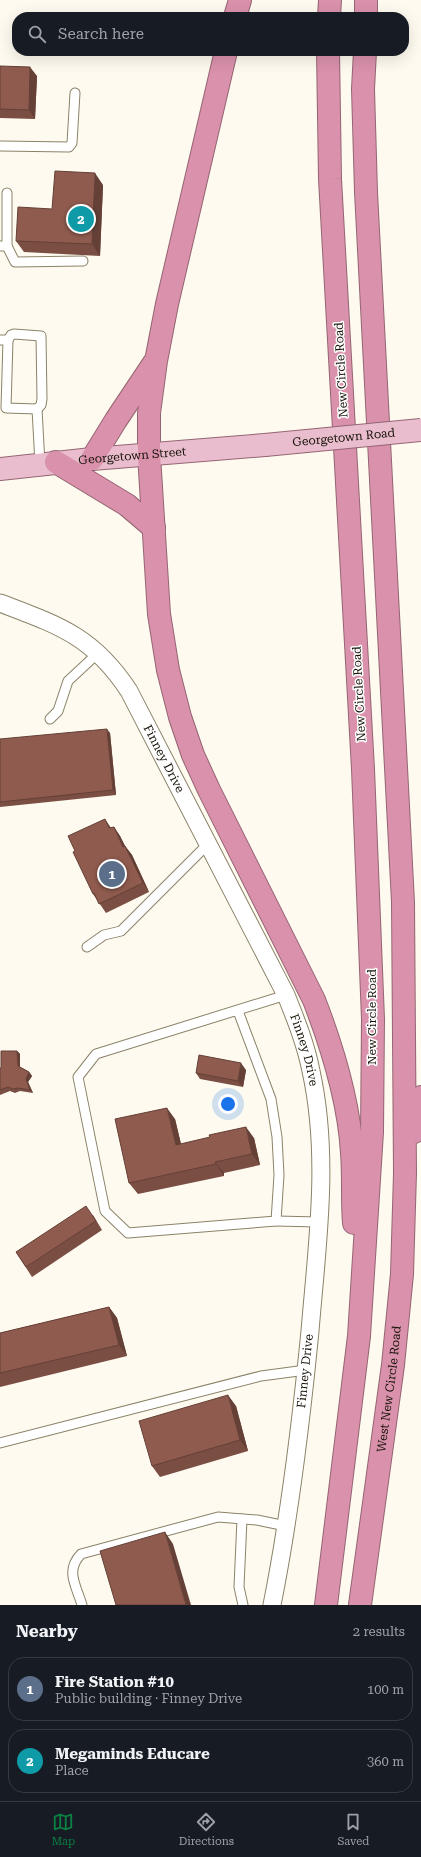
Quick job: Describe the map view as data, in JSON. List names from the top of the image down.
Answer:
{
  "streets": {
    "highway": ["New Circle Road", "West New Circle Road"],
    "main road": ["Georgetown Road", "Georgetown Street"],
    "street": ["Finney Drive"]
  },
  "crossings": [
    ["Georgetown Road", "Georgetown Street"]
  ],
  "page": {
    "search": "Search here",
    "pins": ["2", "1"],
    "heading": ["Nearby", "2 results"],
    "list": [
      {
        "mark": "1",
        "name": "Fire Station #10",
        "note": "Public building · Finney Drive",
        "value": "100 m"
      },
      {
        "mark": "2",
        "name": "Megaminds Educare",
        "note": "Place",
        "value": "360 m"
      }
    ],
    "nav": ["Map", "Directions", "Saved"]
  }
}
